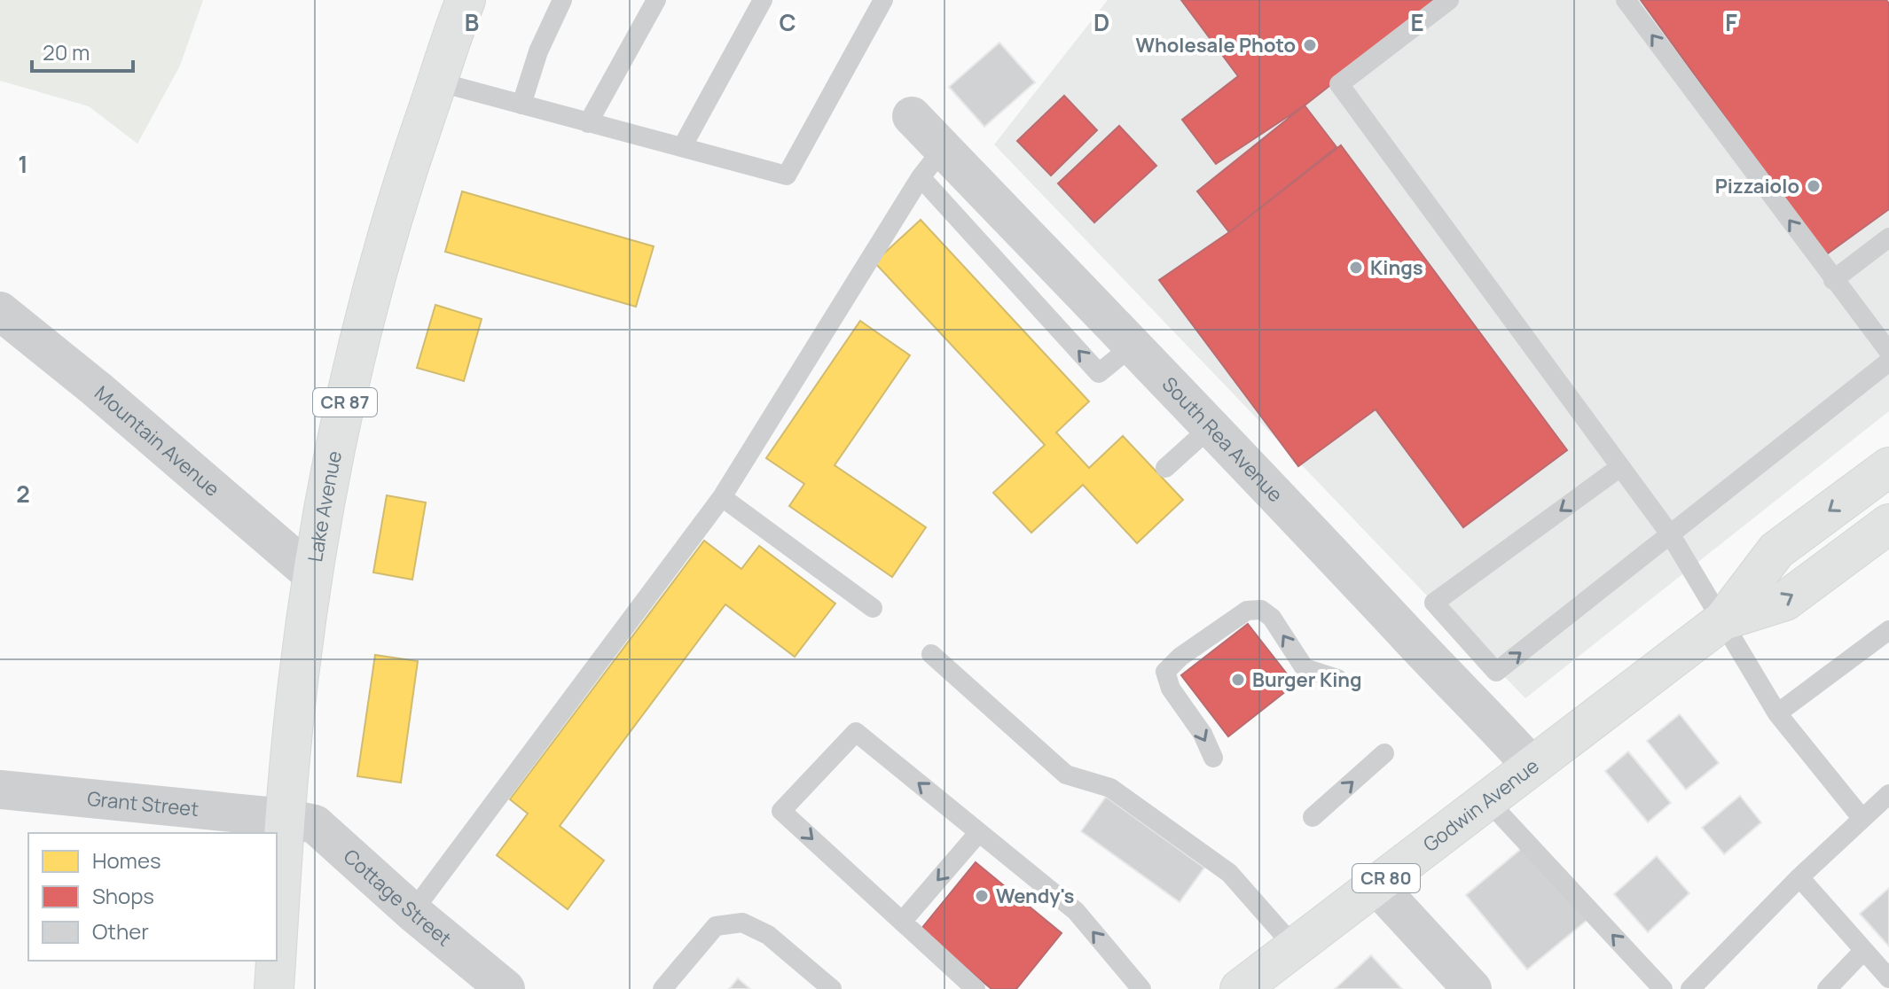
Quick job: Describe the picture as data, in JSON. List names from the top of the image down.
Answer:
{
  "streets": {
    "main road": [
      "CR 87",
      "Lake Avenue",
      "Godwin Avenue",
      "CR 80"
    ],
    "street": [
      "South Rea Avenue",
      "Mountain Avenue",
      "Grant Street",
      "Cottage Street"
    ]
  },
  "crossings": [
    ["South Rea Avenue", "Godwin Avenue"],
    ["Mountain Avenue", "Lake Avenue"],
    ["Lake Avenue", "Grant Street"],
    ["Lake Avenue", "Cottage Street"],
    ["Grant Street", "Cottage Street"]
  ],
  "places": [
    "Wholesale Photo",
    "Pizzaiolo",
    "Kings",
    "Burger King",
    "Wendy's"
  ],
  "legend": ["Homes", "Shops", "Other"],
  "scale_bar": "20 m",
  "grid": {
    "columns": [
      "B",
      "C",
      "D",
      "E",
      "F"
    ],
    "rows": ["1", "2"]
  }
}
